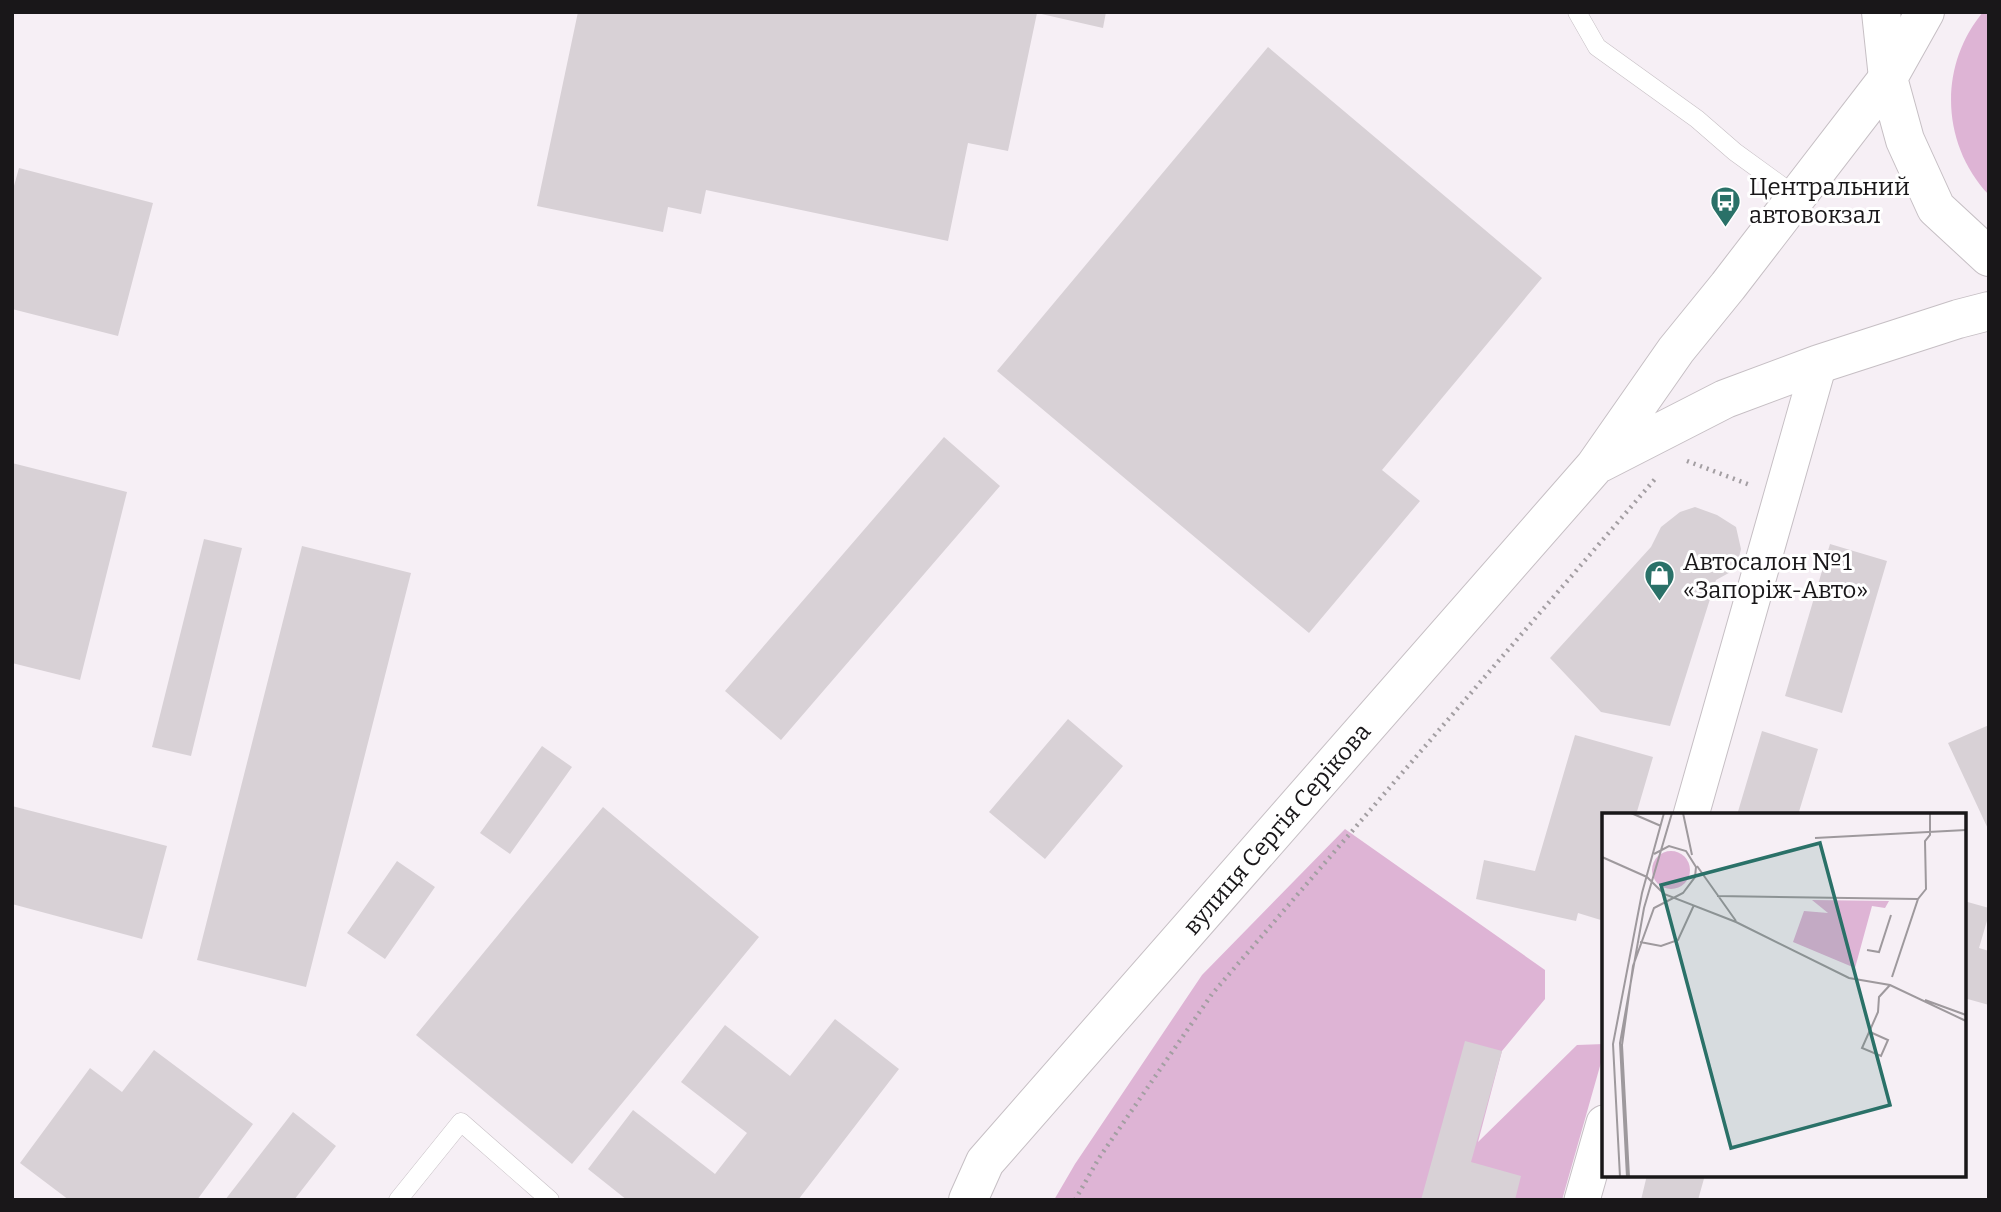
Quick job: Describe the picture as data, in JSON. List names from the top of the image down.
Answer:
{
  "streets": {
    "main road": ["вулиця Сергія Серікова"]
  },
  "places": {
    "bus stop": ["Центральний автовокзал"],
    "shop": ["Автосалон №1 «Запоріж-Авто»"]
  }
}
